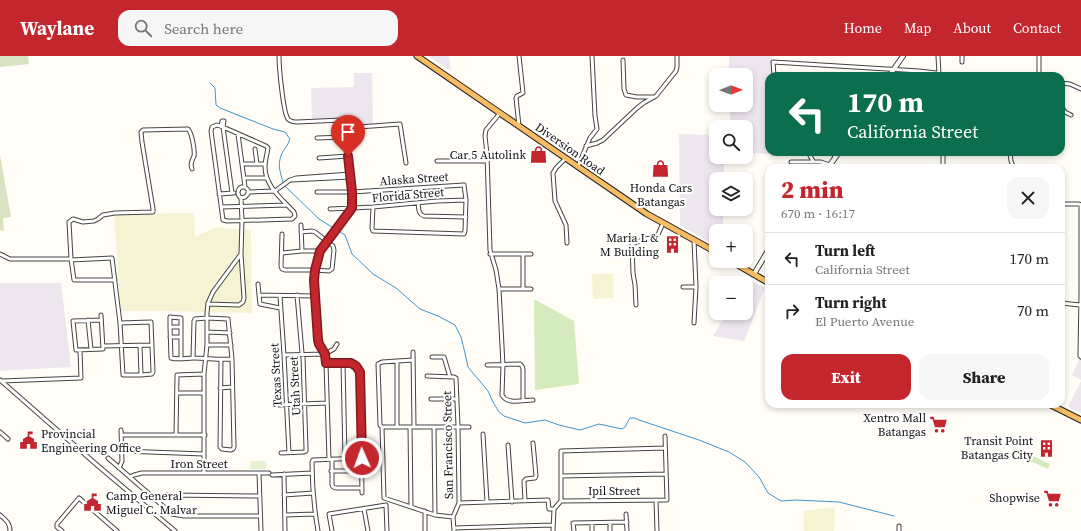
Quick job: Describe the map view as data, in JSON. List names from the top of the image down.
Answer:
{
  "streets": {
    "highway": ["Diversion Road"],
    "street": [
      "Alaska Street",
      "Florida Street",
      "Texas Street",
      "Utah Street",
      "San Francisco Street",
      "Iron Street",
      "Ipil Street"
    ]
  },
  "crossings": [
    ["Alaska Street", "Florida Street"],
    ["Texas Street", "Utah Street"]
  ],
  "places": {
    "shop": ["Car 5 Autolink", "Honda Cars Batangas"],
    "building": ["Maria L & M Building", "Transit Point Batangas City"],
    "supermarket": ["Xentro Mall Batangas", "Shopwise"],
    "public building": ["Provincial Engineering Office", "Camp General Miguel C. Malvar"]
  },
  "north": "right",
  "page": {
    "header": "Waylane",
    "search": "Search here",
    "nav": [
      "Home",
      "Map",
      "About",
      "Contact"
    ],
    "map_buttons": ["+", "−"],
    "turn": ["170 m", "California Street"],
    "heading": ["2 min", "670 m · 16:17"],
    "list": [
      {
        "name": "Turn left",
        "note": "California Street",
        "value": "170 m"
      },
      {
        "name": "Turn right",
        "note": "El Puerto Avenue",
        "value": "70 m"
      }
    ],
    "buttons": ["Exit", "Share"]
  }
}
